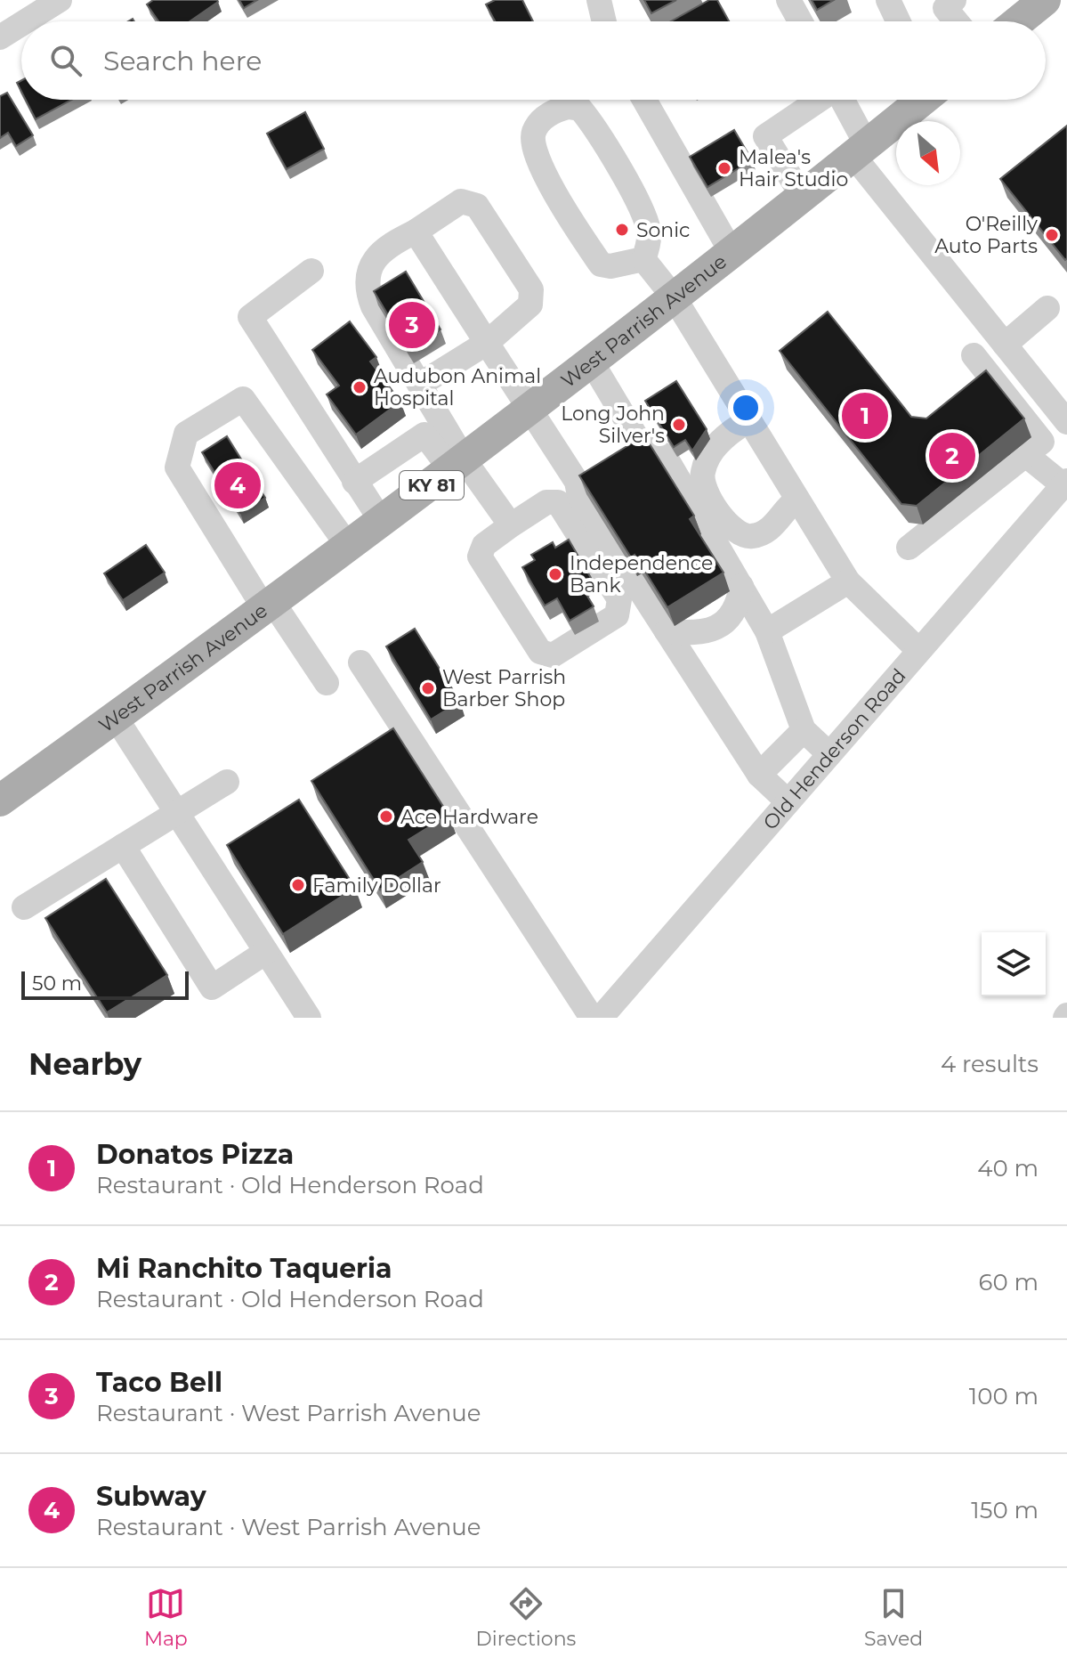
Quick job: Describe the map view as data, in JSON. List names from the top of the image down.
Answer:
{
  "streets": {
    "main road": ["West Parrish Avenue", "KY 81"],
    "street": ["Old Henderson Road"]
  },
  "places": [
    "Malea's Hair Studio",
    "Sonic",
    "O'Reilly Auto Parts",
    "Audubon Animal Hospital",
    "Long John Silver's",
    "Independence Bank",
    "West Parrish Barber Shop",
    "Ace Hardware",
    "Family Dollar"
  ],
  "scale_bar": "50 m",
  "north": "bottom right",
  "page": {
    "search": "Search here",
    "pins": [
      "3",
      "1",
      "2",
      "4"
    ],
    "scale": "50 m",
    "heading": ["Nearby", "4 results"],
    "list": [
      {
        "mark": "1",
        "name": "Donatos Pizza",
        "note": "Restaurant · Old Henderson Road",
        "value": "40 m"
      },
      {
        "mark": "2",
        "name": "Mi Ranchito Taqueria",
        "note": "Restaurant · Old Henderson Road",
        "value": "60 m"
      },
      {
        "mark": "3",
        "name": "Taco Bell",
        "note": "Restaurant · West Parrish Avenue",
        "value": "100 m"
      },
      {
        "mark": "4",
        "name": "Subway",
        "note": "Restaurant · West Parrish Avenue",
        "value": "150 m"
      }
    ],
    "nav": ["Map", "Directions", "Saved"]
  }
}
